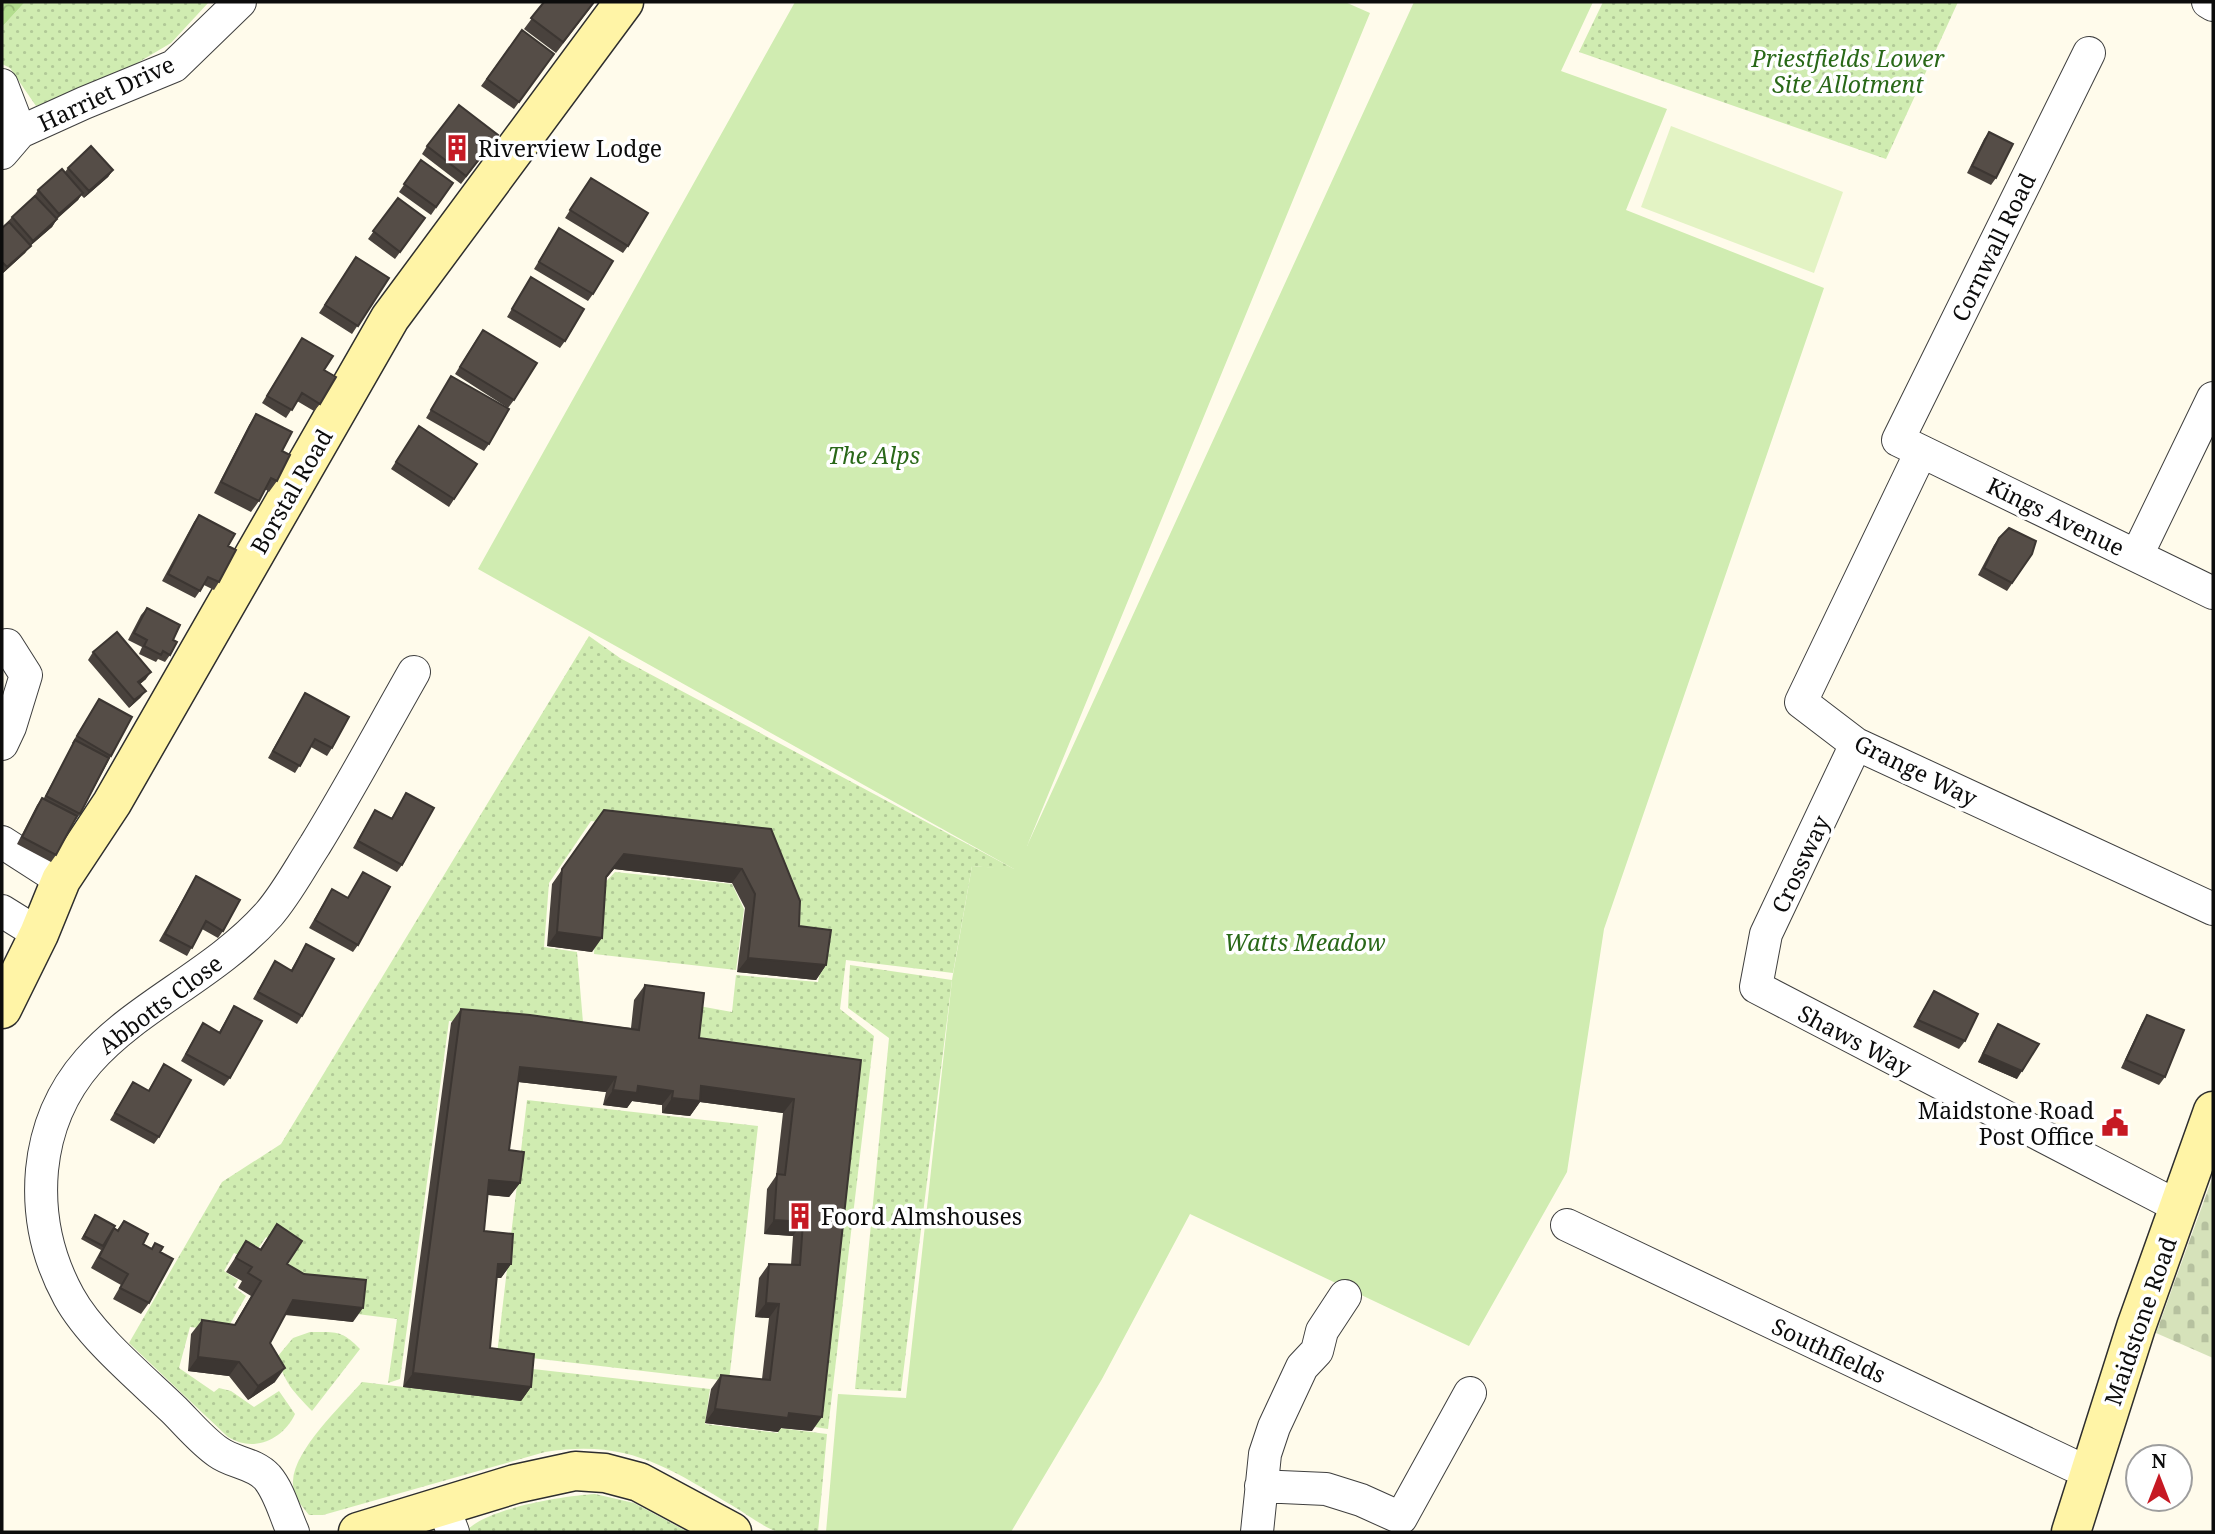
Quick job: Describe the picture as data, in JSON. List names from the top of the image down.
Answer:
{
  "streets": {
    "street": [
      "Harriet Drive",
      "Cornwall Road",
      "Borstal Road",
      "Kings Avenue",
      "Grange Way",
      "Crossway",
      "Abbotts Close",
      "Shaws Way",
      "Maidstone Road",
      "Southfields"
    ]
  },
  "crossings": [
    ["Cornwall Road", "Kings Avenue"],
    ["Cornwall Road", "Grange Way"],
    ["Kings Avenue", "Grange Way"],
    ["Grange Way", "Crossway"],
    ["Crossway", "Shaws Way"],
    ["Shaws Way", "Maidstone Road"],
    ["Maidstone Road", "Southfields"]
  ],
  "parks": ["Priestfields Lower Site Allotment", "The Alps", "Watts Meadow"],
  "places": {
    "building": ["Riverview Lodge", "Foord Almshouses"],
    "public building": ["Maidstone Road Post Office"]
  },
  "north": "top"
}
